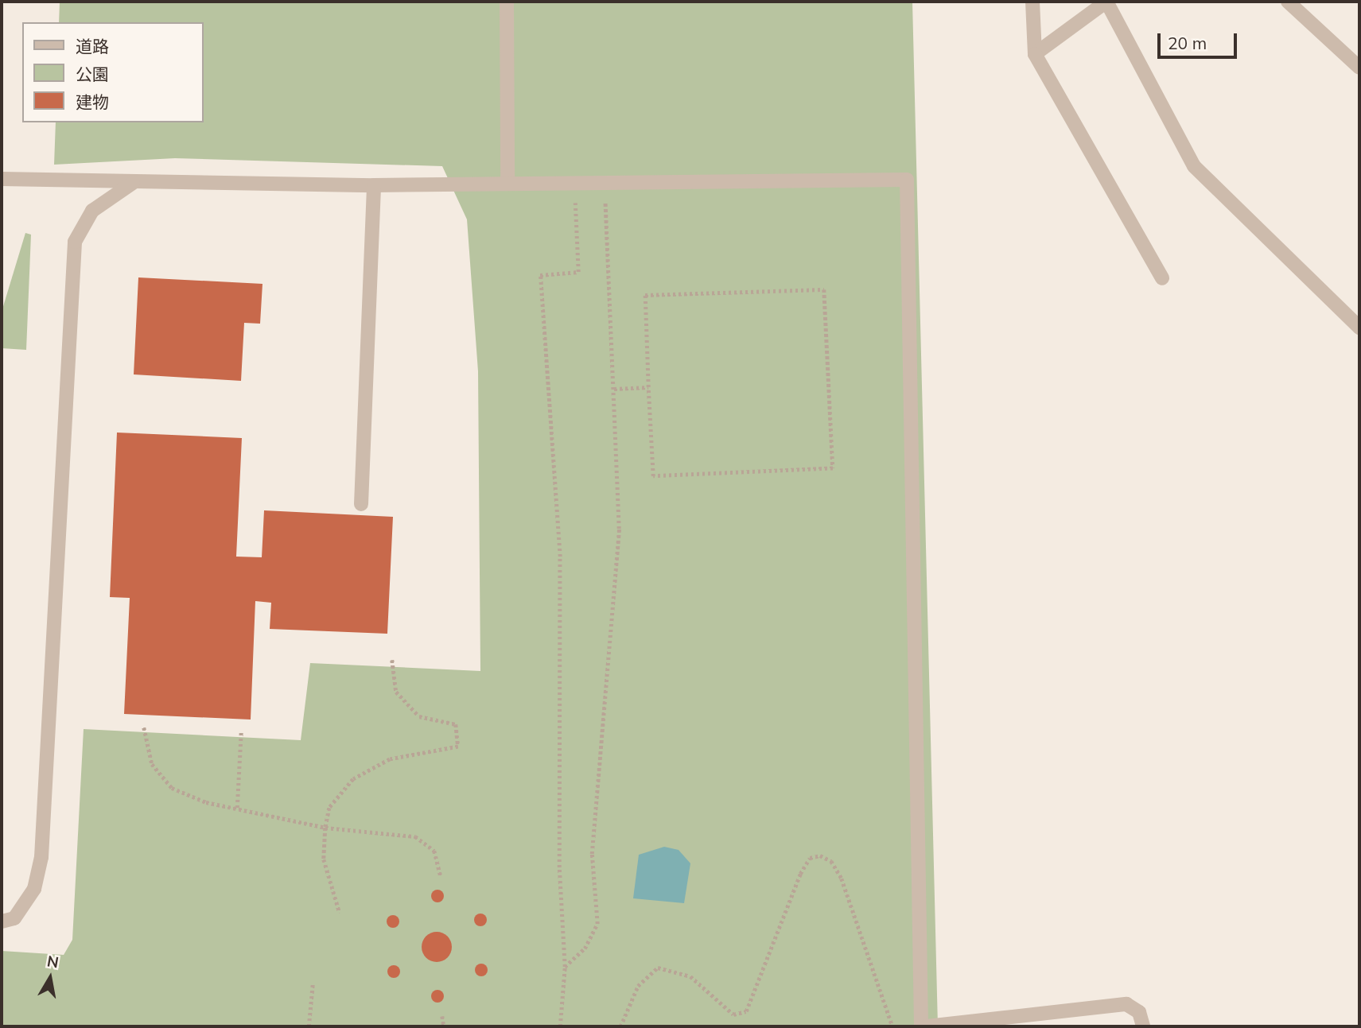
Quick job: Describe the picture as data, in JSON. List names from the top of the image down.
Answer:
{
  "legend": ["道路", "公園", "建物"],
  "scale_bar": "20 m",
  "north": "top"
}
